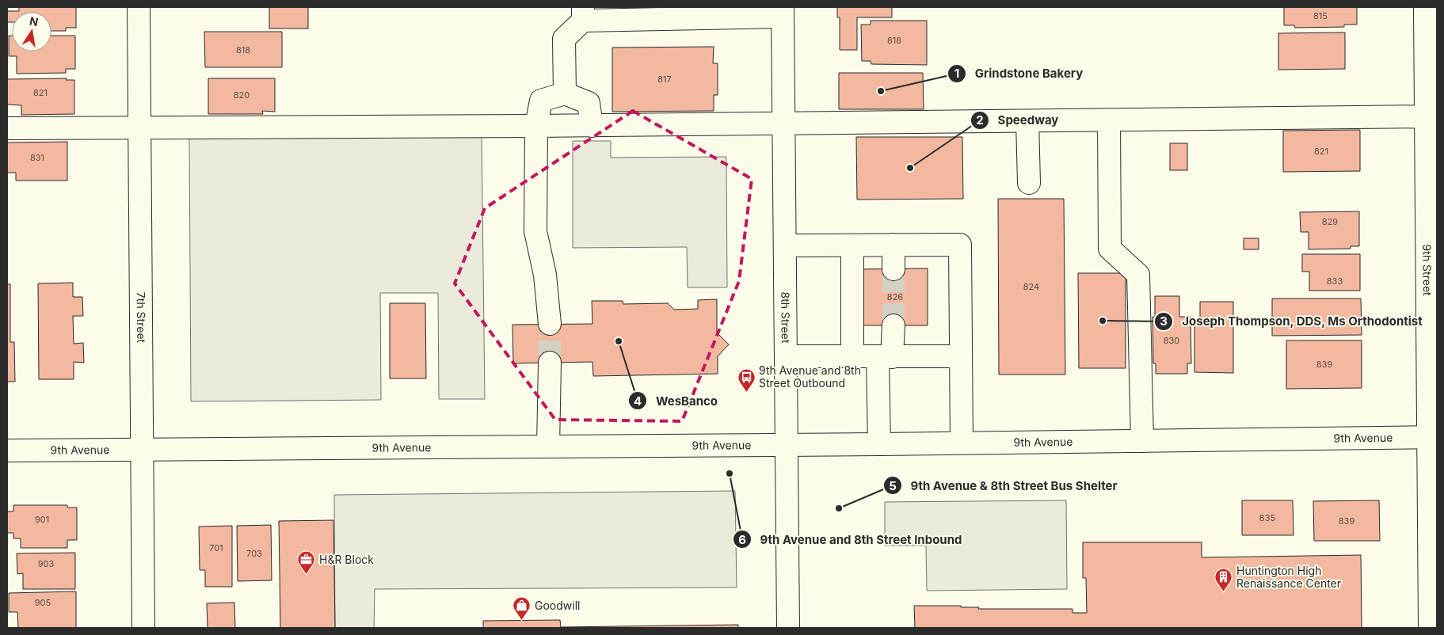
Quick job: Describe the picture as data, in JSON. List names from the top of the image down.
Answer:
{
  "streets": {
    "street": [
      "9th Street",
      "7th Street",
      "8th Street",
      "9th Avenue"
    ]
  },
  "crossings": [
    ["9th Street", "9th Avenue"],
    ["7th Street", "9th Avenue"],
    ["8th Street", "9th Avenue"]
  ],
  "places": {
    "other": [
      "Grindstone Bakery",
      "Speedway",
      "Joseph Thompson, DDS, Ms Orthodontist",
      "WesBanco",
      "9th Avenue and 8th Street Inbound",
      "9th Avenue & 8th Street Bus Shelter"
    ],
    "bus stop": ["9th Avenue and 8th Street Outbound"],
    "office": ["H&R Block"],
    "building": ["Huntington High Renaissance Center"],
    "shop": ["Goodwill"]
  },
  "house_numbers": [
    "815",
    "818",
    "818",
    "817",
    "821",
    "820",
    "821",
    "831",
    "829",
    "833",
    "824",
    "826",
    "830",
    "839",
    "835",
    "901",
    "839",
    "701",
    "703",
    "903",
    "905"
  ],
  "north": "top"
}
